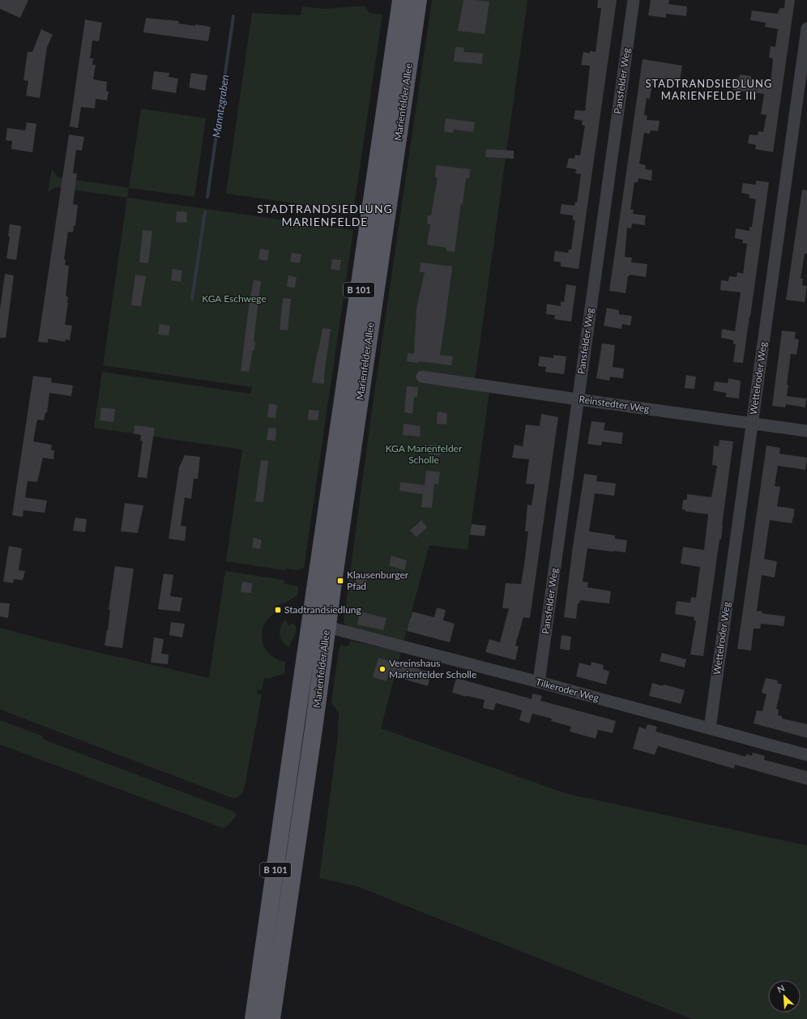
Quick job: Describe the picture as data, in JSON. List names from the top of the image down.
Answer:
{
  "streets": {
    "main road": ["Marienfelder Allee", "B 101"],
    "street": [
      "Pansfelder Weg",
      "Wettelroder Weg",
      "Reinstedter Weg",
      "Tilkeroder Weg"
    ]
  },
  "crossings": [
    ["Pansfelder Weg", "Reinstedter Weg"],
    ["Pansfelder Weg", "Tilkeroder Weg"],
    ["Marienfelder Allee", "Tilkeroder Weg"],
    ["Wettelroder Weg", "Reinstedter Weg"],
    ["Wettelroder Weg", "Tilkeroder Weg"]
  ],
  "districts": ["STADTRANDSIEDLUNG MARIENFELDE III", "STADTRANDSIEDLUNG MARIENFELDE"],
  "water": ["Manntzgraben"],
  "parks": ["KGA Eschwege", "KGA Marienfelder Scholle"],
  "places": {
    "transit": ["Klausenburger Pfad", "Stadtrandsiedlung"],
    "other": ["Vereinshaus Marienfelder Scholle"]
  },
  "north": "top left"
}
